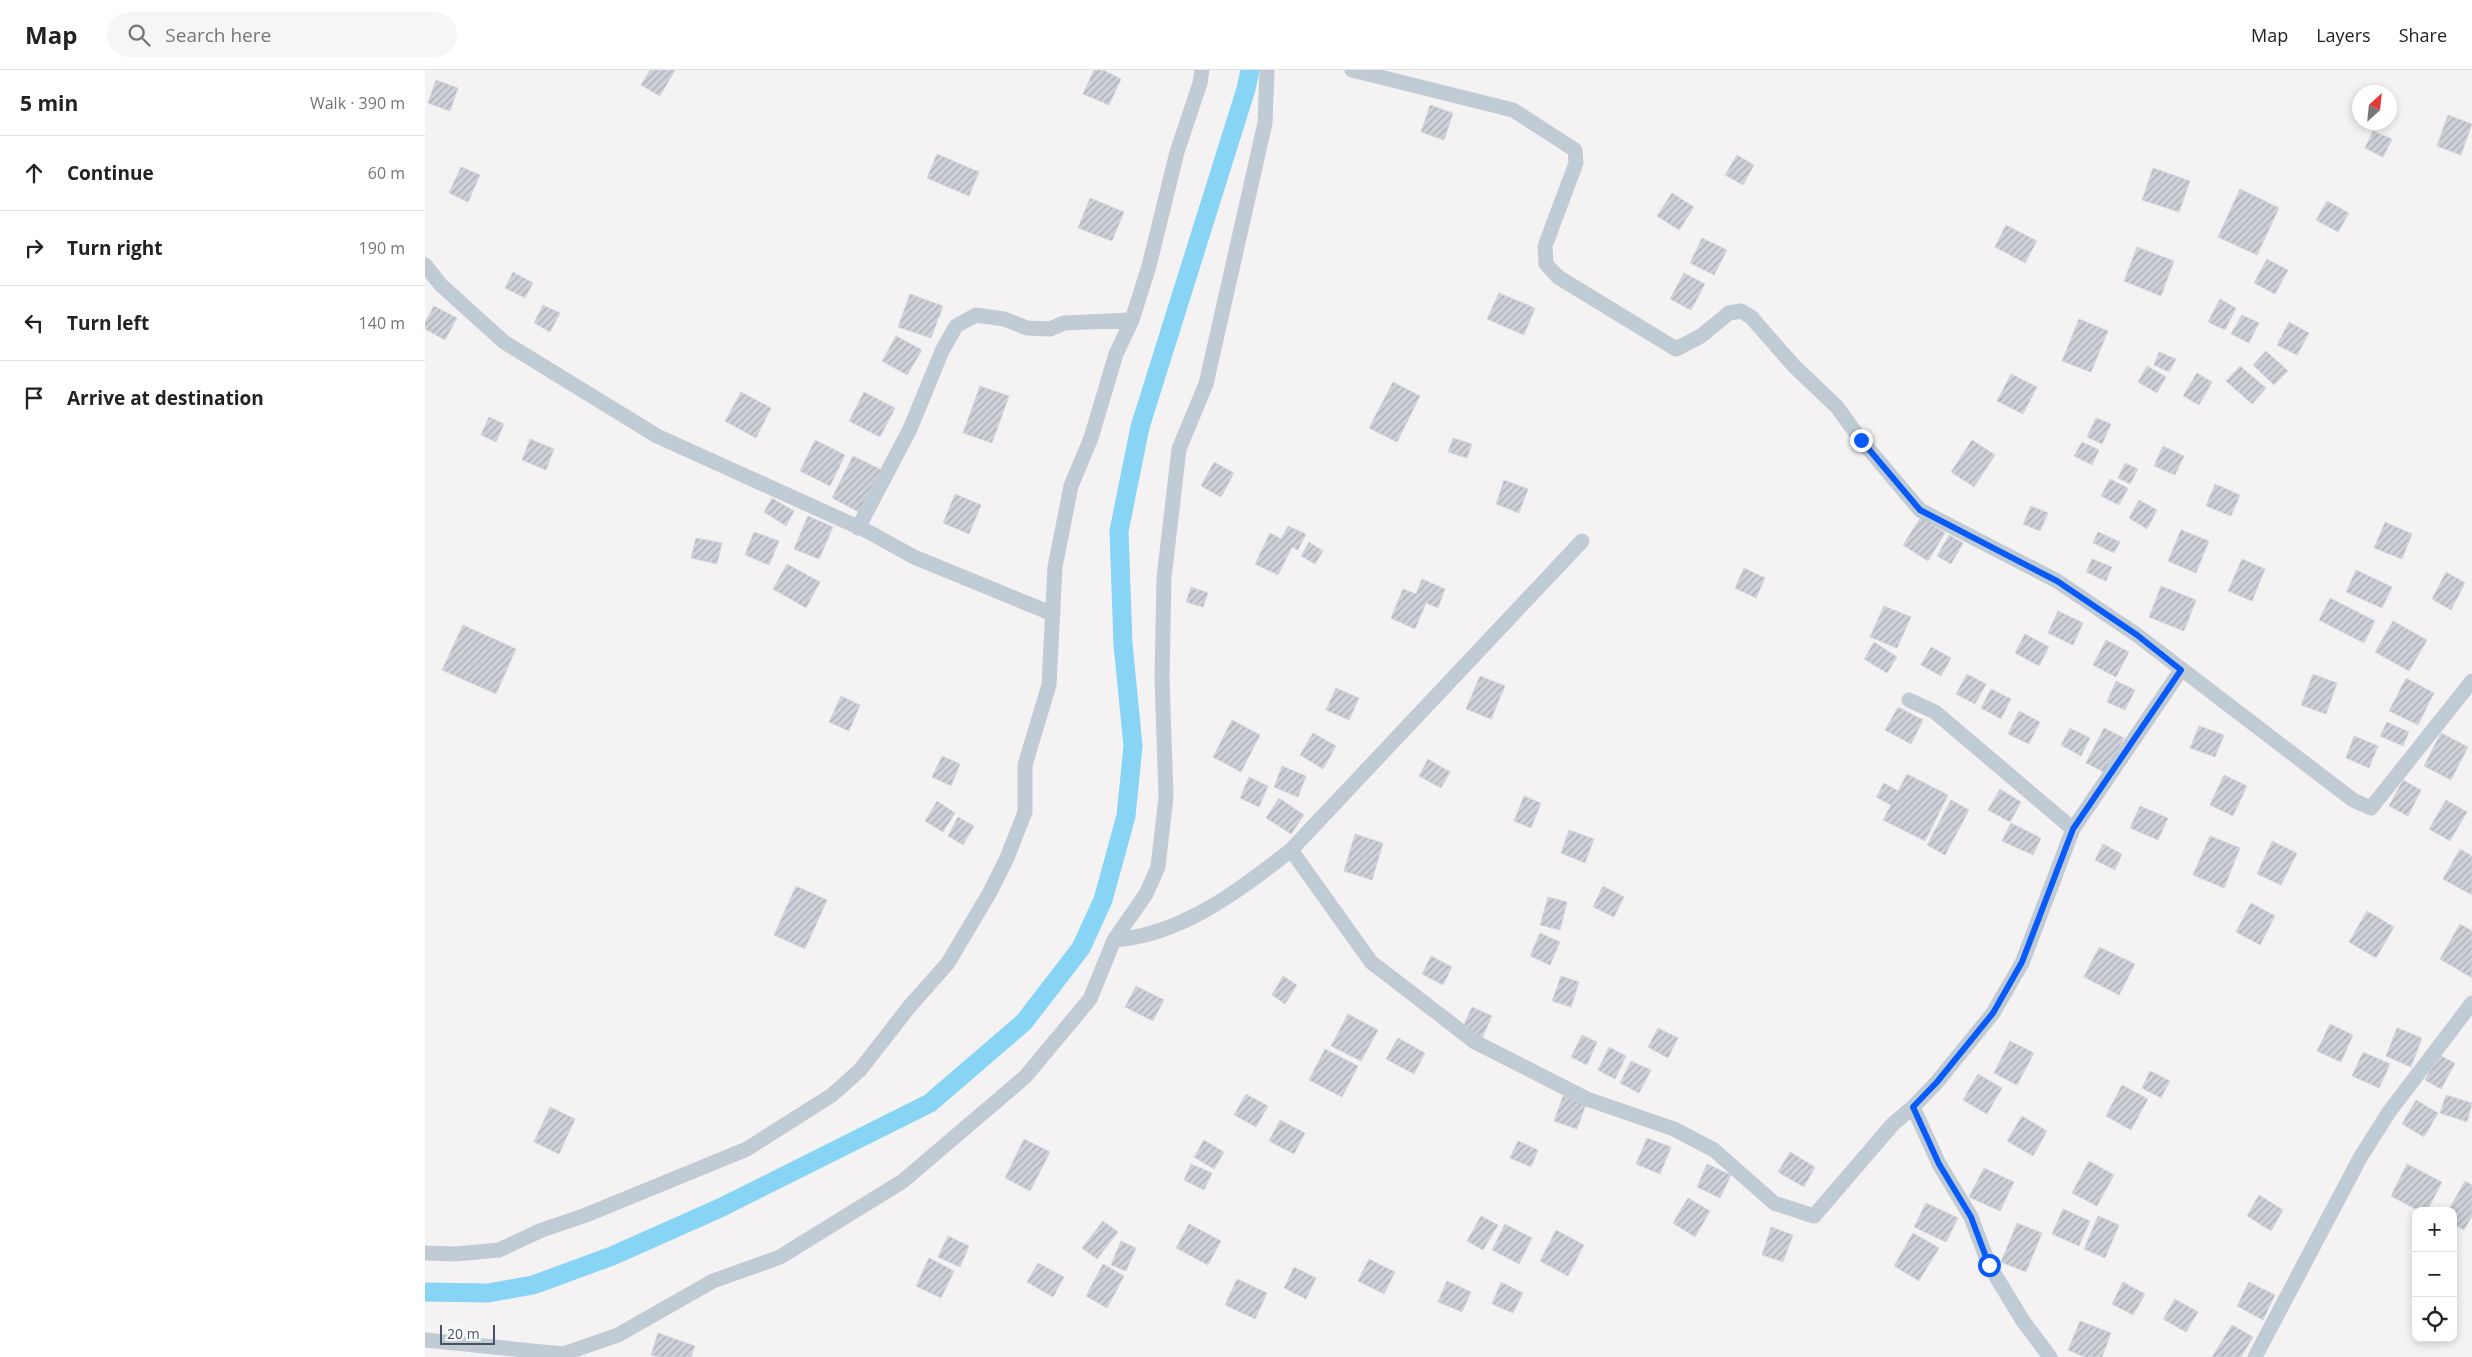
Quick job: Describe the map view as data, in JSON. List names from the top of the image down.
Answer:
{
  "scale_bar": "20 m",
  "north": "top right",
  "page": {
    "header": "Map",
    "search": "Search here",
    "nav": ["Map", "Layers", "Share"],
    "heading": ["5 min", "Walk · 390 m"],
    "list": [
      ["Continue", "60 m"],
      ["Turn right", "190 m"],
      ["Turn left", "140 m"],
      "Arrive at destination"
    ],
    "map_buttons": ["+", "−"],
    "scale": "20 m"
  }
}
